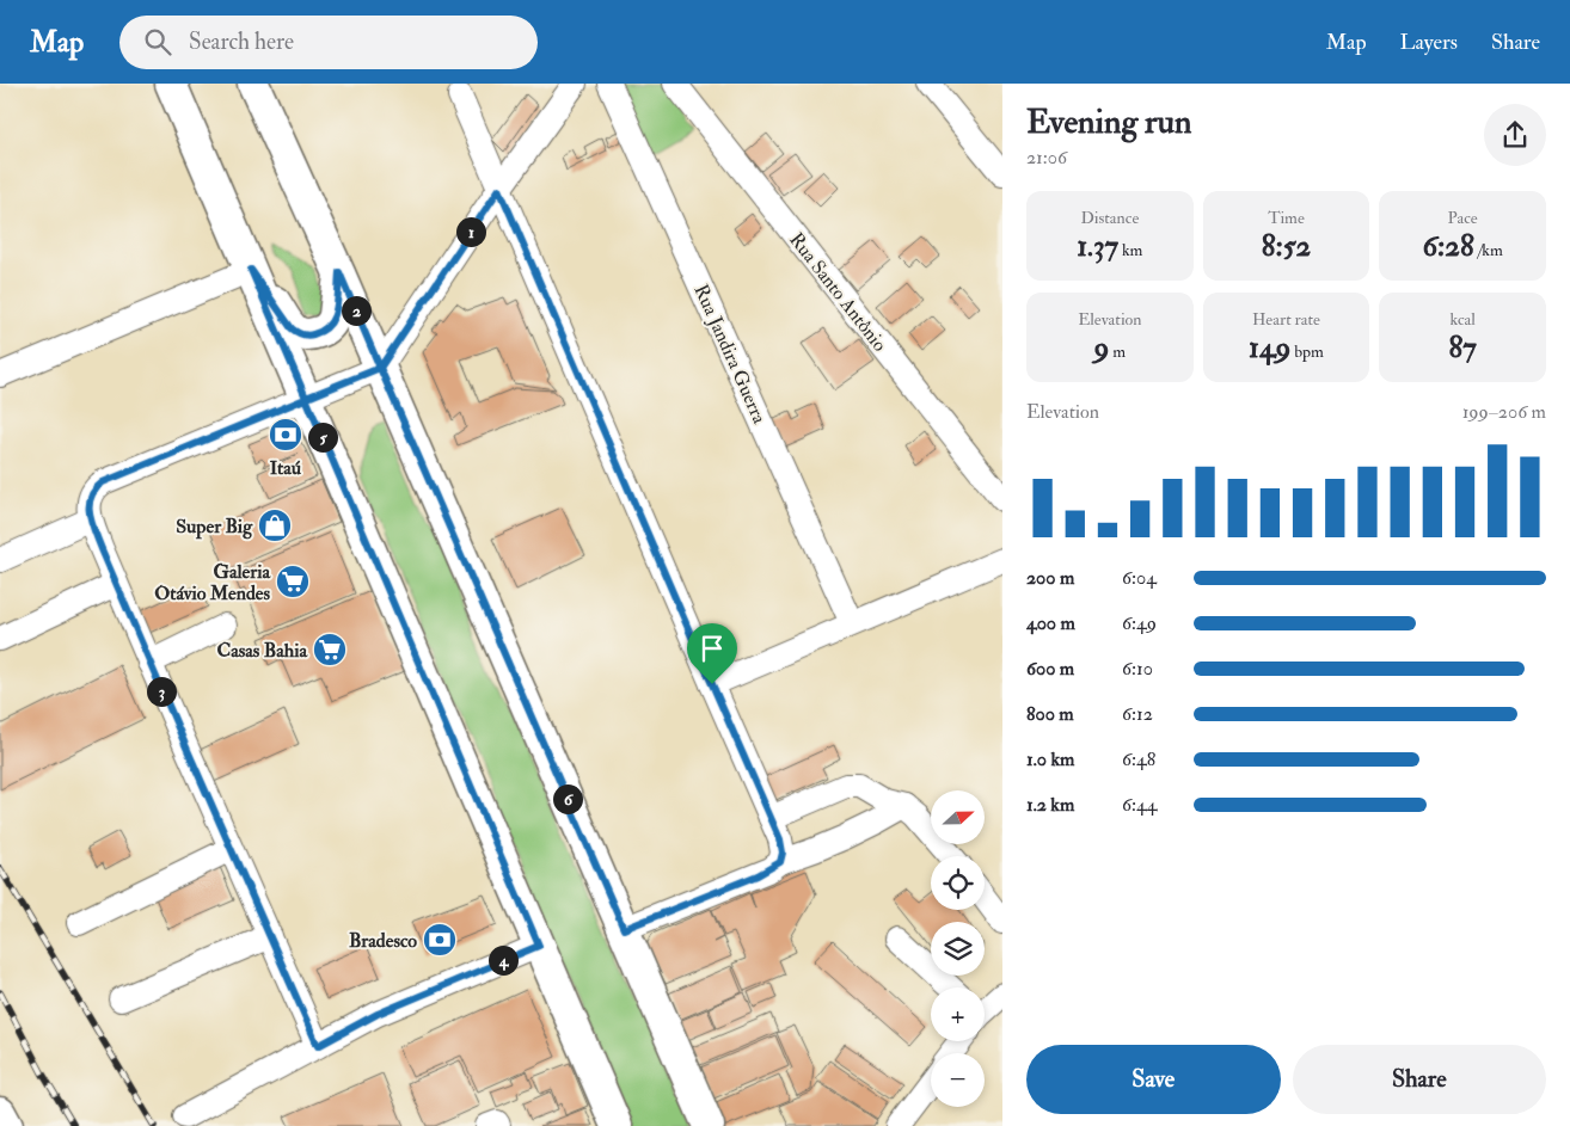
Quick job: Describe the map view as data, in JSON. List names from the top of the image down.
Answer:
{
  "streets": {
    "street": ["Rua Santo Antônio", "Rua Jandira Guerra"]
  },
  "places": {
    "bank": ["Itaú", "Bradesco"],
    "shop": ["Super Big"],
    "supermarket": ["Galeria Otávio Mendes", "Casas Bahia"]
  },
  "north": "right",
  "page": {
    "header": "Map",
    "search": "Search here",
    "nav": ["Map", "Layers", "Share"],
    "heading": ["Evening run", "21:06"],
    "stats": [
      ["Distance", "1.37 km"],
      ["Time", "8:52"],
      ["Pace", "6:28 /km"],
      ["Elevation", "9 m"],
      ["Heart rate", "149 bpm"],
      ["kcal", "87"]
    ],
    "pins": [
      "1",
      "2",
      "5",
      "3",
      "6",
      "4"
    ],
    "chart": ["Elevation", "199–206 m"],
    "list": [
      {
        "name": "200 m",
        "note": "6:04"
      },
      {
        "name": "400 m",
        "note": "6:49"
      },
      {
        "name": "600 m",
        "note": "6:10"
      },
      {
        "name": "800 m",
        "note": "6:12"
      },
      {
        "name": "1.0 km",
        "note": "6:48"
      },
      {
        "name": "1.2 km",
        "note": "6:44"
      }
    ],
    "map_buttons": ["+", "−"],
    "buttons": ["Save", "Share"]
  }
}
